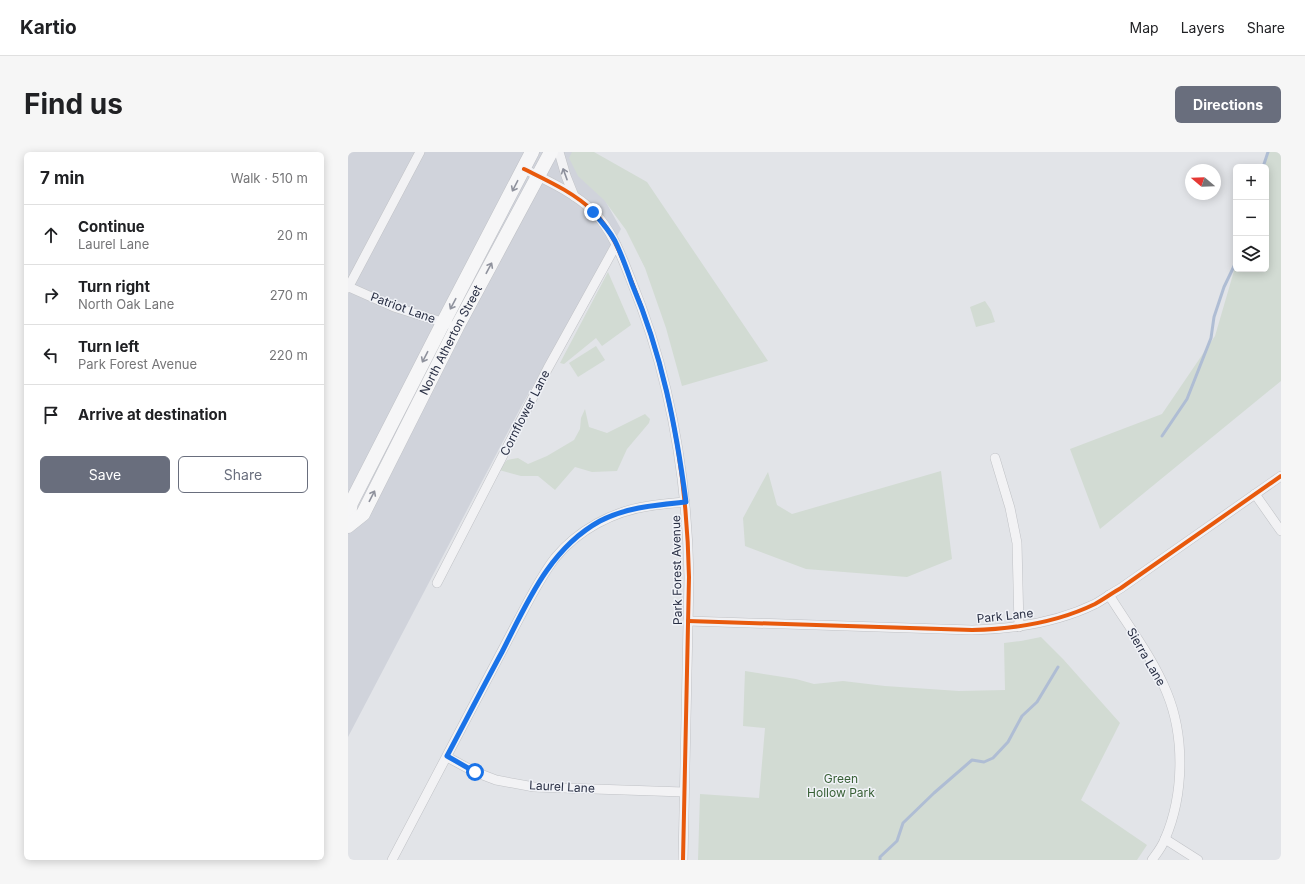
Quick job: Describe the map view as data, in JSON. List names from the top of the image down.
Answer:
{
  "streets": {
    "main road": ["North Atherton Street"],
    "street": [
      "Patriot Lane",
      "Cornflower Lane",
      "Park Forest Avenue",
      "Park Lane",
      "Sierra Lane",
      "Laurel Lane"
    ]
  },
  "crossings": [
    ["Patriot Lane", "North Atherton Street"],
    ["North Atherton Street", "Park Forest Avenue"],
    ["Cornflower Lane", "Park Forest Avenue"],
    ["Park Forest Avenue", "Park Lane"],
    ["Park Forest Avenue", "Laurel Lane"],
    ["Park Lane", "Sierra Lane"]
  ],
  "parks": ["Green Hollow Park"],
  "north": "left",
  "page": {
    "header": "Kartio",
    "nav": ["Map", "Layers", "Share"],
    "buttons": [
      "Directions",
      ["Save", "Share"]
    ],
    "title": "Find us",
    "heading": ["7 min", "Walk · 510 m"],
    "map_buttons": ["+", "−"],
    "list": [
      ["Continue", "Laurel Lane", "20 m"],
      ["Turn right", "North Oak Lane", "270 m"],
      ["Turn left", "Park Forest Avenue", "220 m"],
      "Arrive at destination"
    ]
  }
}
